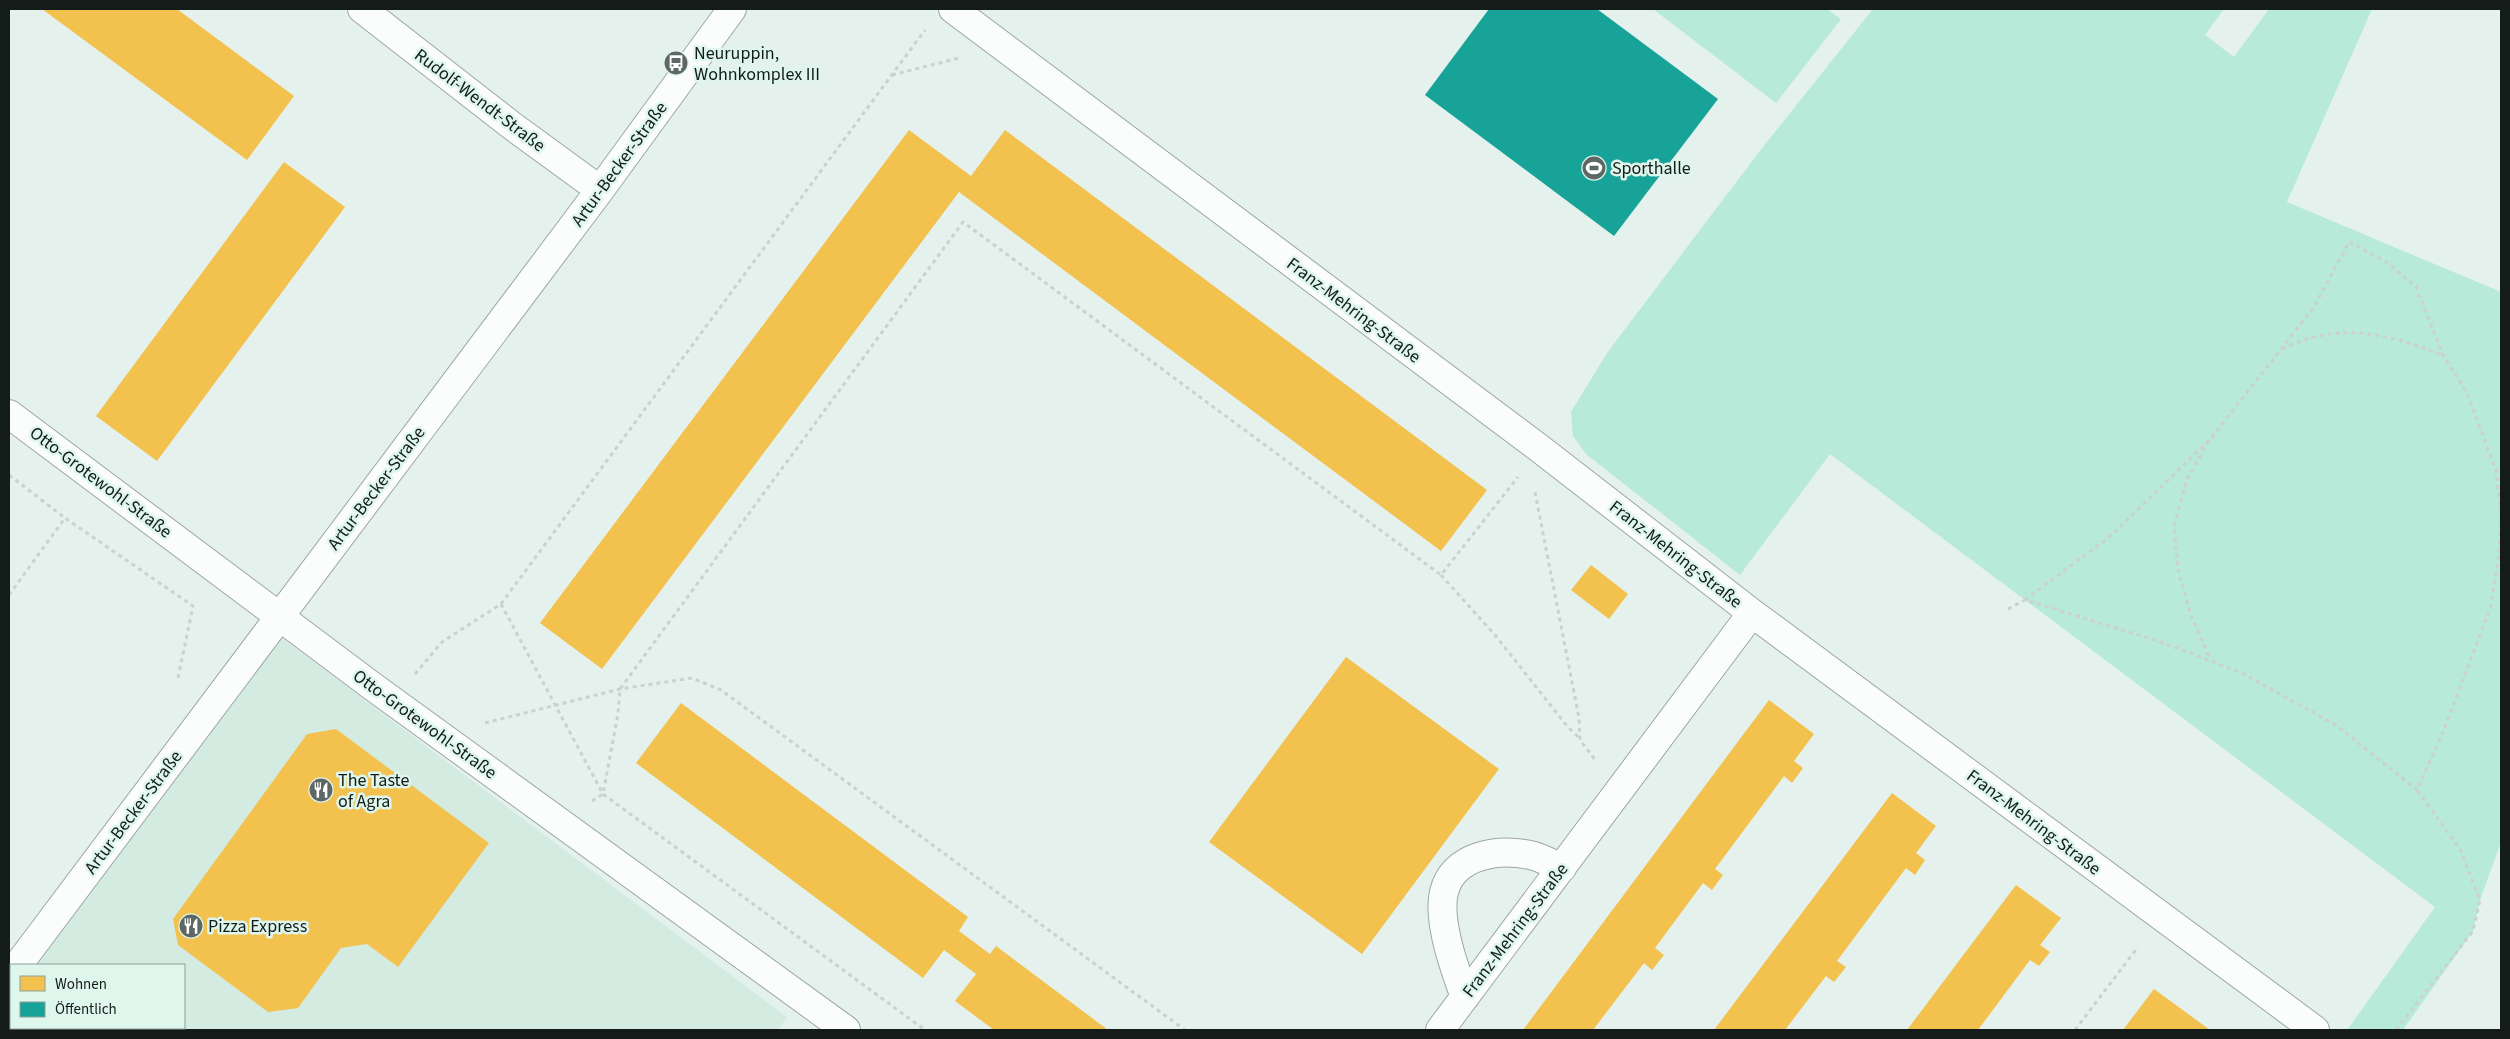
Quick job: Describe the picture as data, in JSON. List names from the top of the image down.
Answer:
{
  "streets": {
    "street": [
      "Rudolf-Wendt-Straße",
      "Artur-Becker-Straße",
      "Franz-Mehring-Straße",
      "Otto-Grotewohl-Straße"
    ]
  },
  "crossings": [
    ["Rudolf-Wendt-Straße", "Artur-Becker-Straße"],
    ["Artur-Becker-Straße", "Otto-Grotewohl-Straße"]
  ],
  "places": {
    "bus stop": ["Neuruppin, Wohnkomplex III"],
    "sports": ["Sporthalle"],
    "restaurant": ["The Taste of Agra", "Pizza Express"]
  },
  "legend": ["Wohnen", "Öffentlich"]
}
